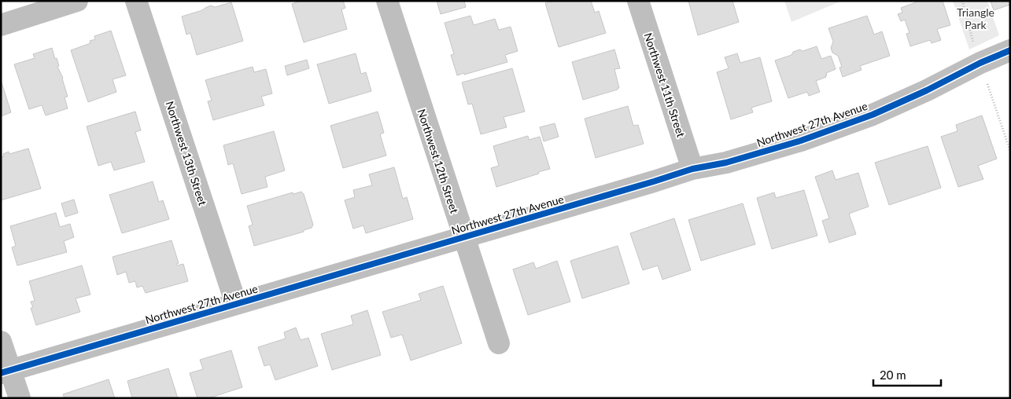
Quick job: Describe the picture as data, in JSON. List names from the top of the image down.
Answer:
{
  "streets": {
    "street": [
      "Northwest 11th Street",
      "Northwest 27th Avenue",
      "Northwest 13th Street",
      "Northwest 12th Street"
    ]
  },
  "crossings": [
    ["Northwest 11th Street", "Northwest 27th Avenue"],
    ["Northwest 27th Avenue", "Northwest 13th Street"],
    ["Northwest 27th Avenue", "Northwest 12th Street"]
  ],
  "parks": ["Triangle Park"],
  "scale_bar": "20 m"
}
